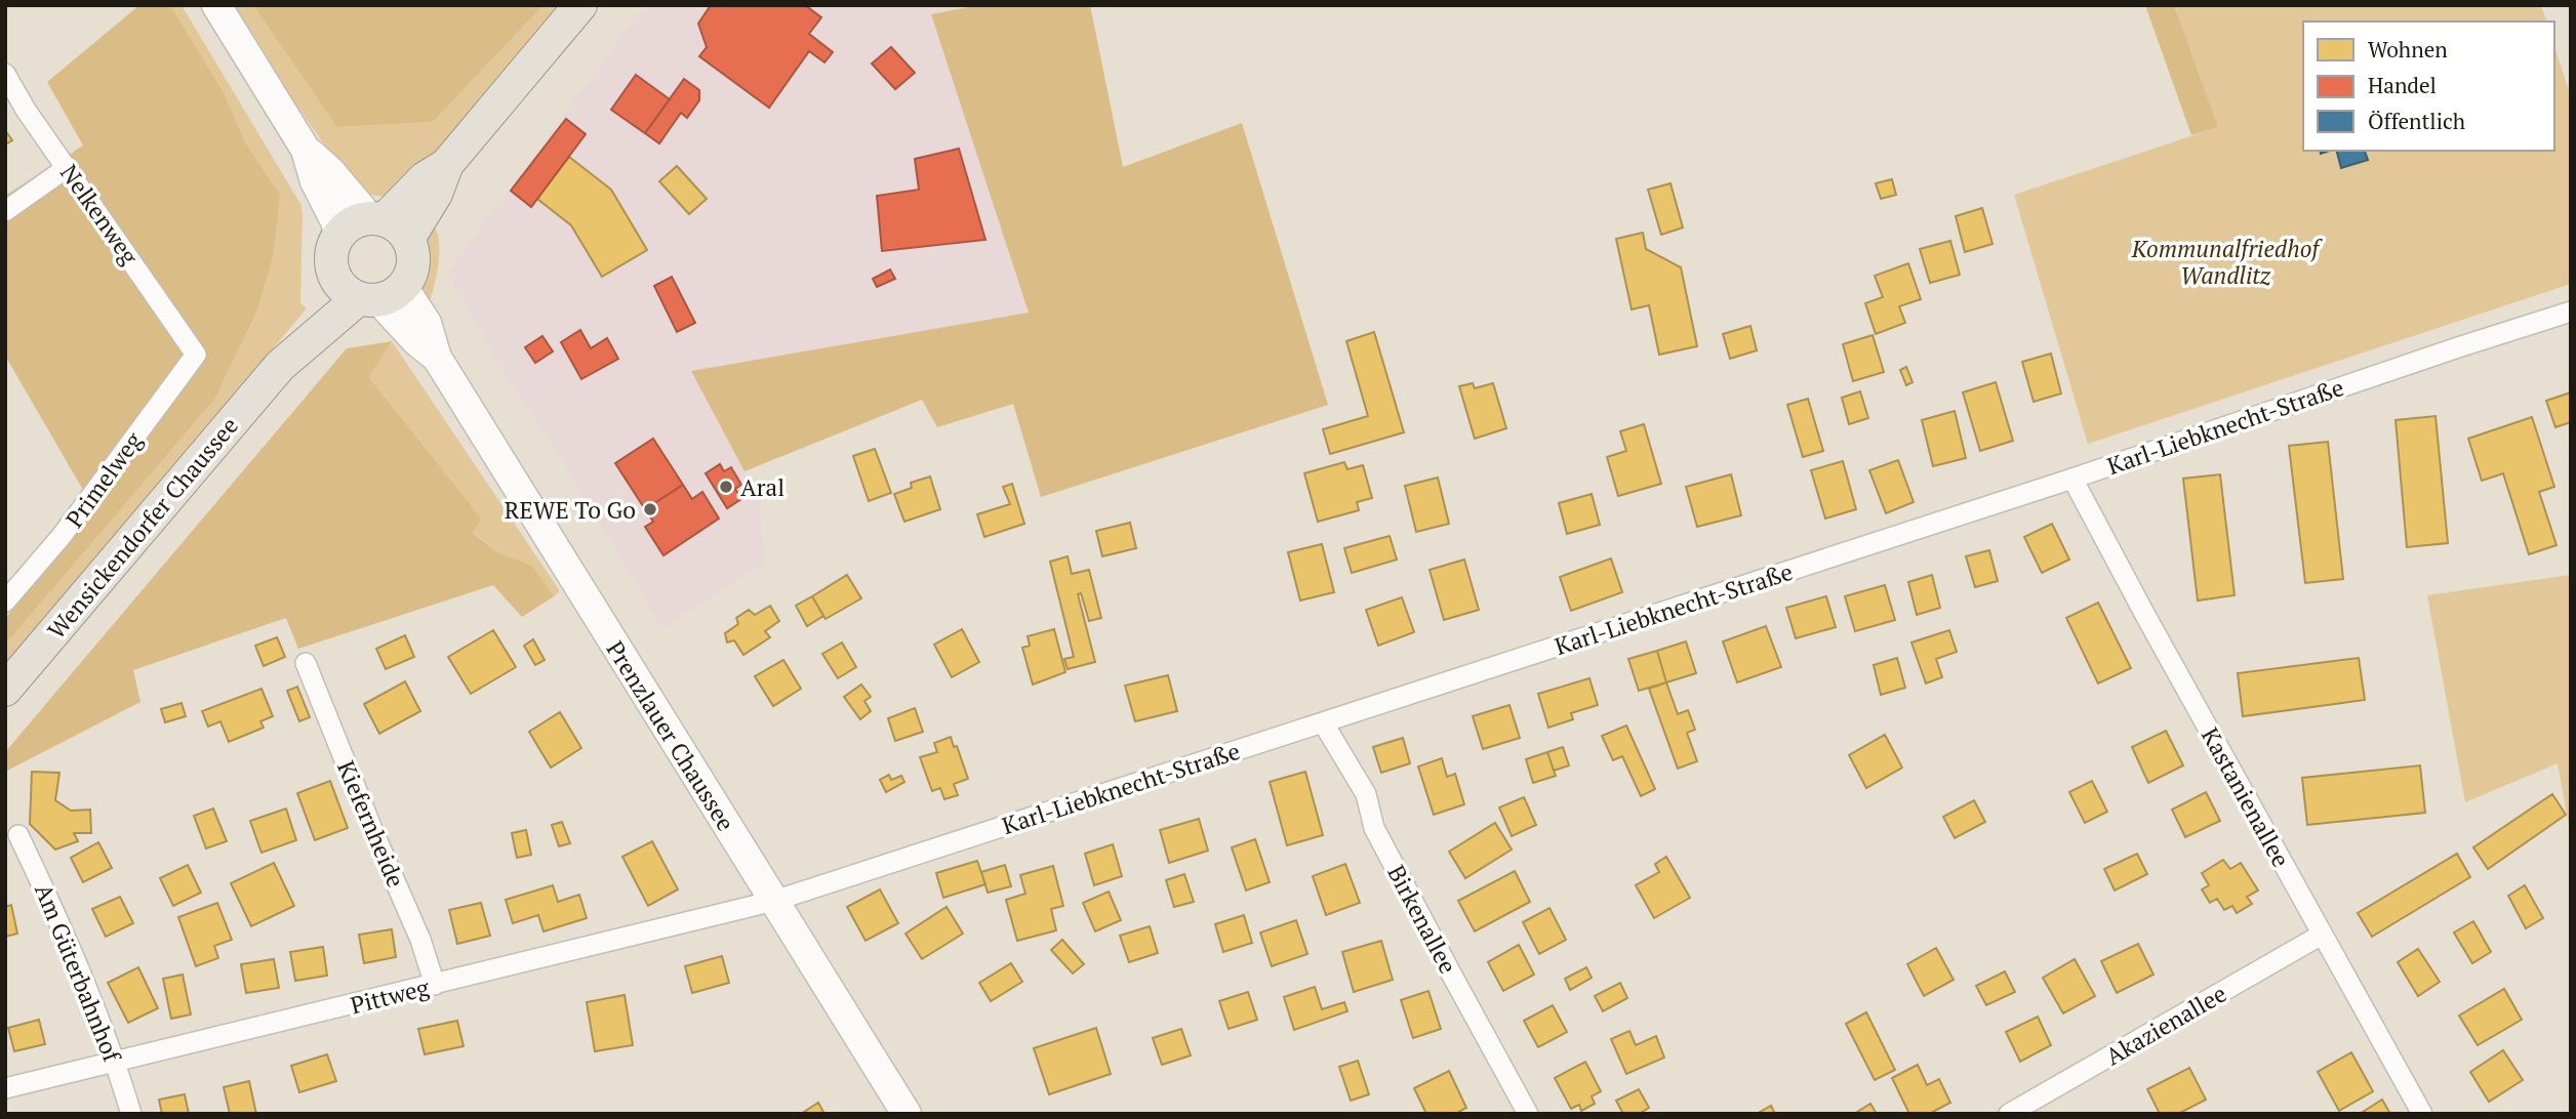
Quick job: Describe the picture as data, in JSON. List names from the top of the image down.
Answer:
{
  "streets": {
    "main road": ["Wensickendorfer Chaussee", "Prenzlauer Chaussee"],
    "street": [
      "Nelkenweg",
      "Karl-Liebknecht-Straße",
      "Primelweg",
      "Kastanienallee",
      "Kiefernheide",
      "Birkenallee",
      "Am Güterbahnhof",
      "Pittweg",
      "Akazienallee"
    ]
  },
  "crossings": [
    ["Nelkenweg", "Primelweg"],
    ["Karl-Liebknecht-Straße", "Prenzlauer Chaussee"],
    ["Karl-Liebknecht-Straße", "Kastanienallee"],
    ["Karl-Liebknecht-Straße", "Birkenallee"],
    ["Karl-Liebknecht-Straße", "Pittweg"],
    ["Wensickendorfer Chaussee", "Prenzlauer Chaussee"],
    ["Prenzlauer Chaussee", "Pittweg"],
    ["Kastanienallee", "Akazienallee"],
    ["Kiefernheide", "Pittweg"],
    ["Am Güterbahnhof", "Pittweg"]
  ],
  "parks": ["Kommunalfriedhof Wandlitz"],
  "places": ["Aral", "REWE To Go"],
  "legend": ["Wohnen", "Handel", "Öffentlich"]
}
